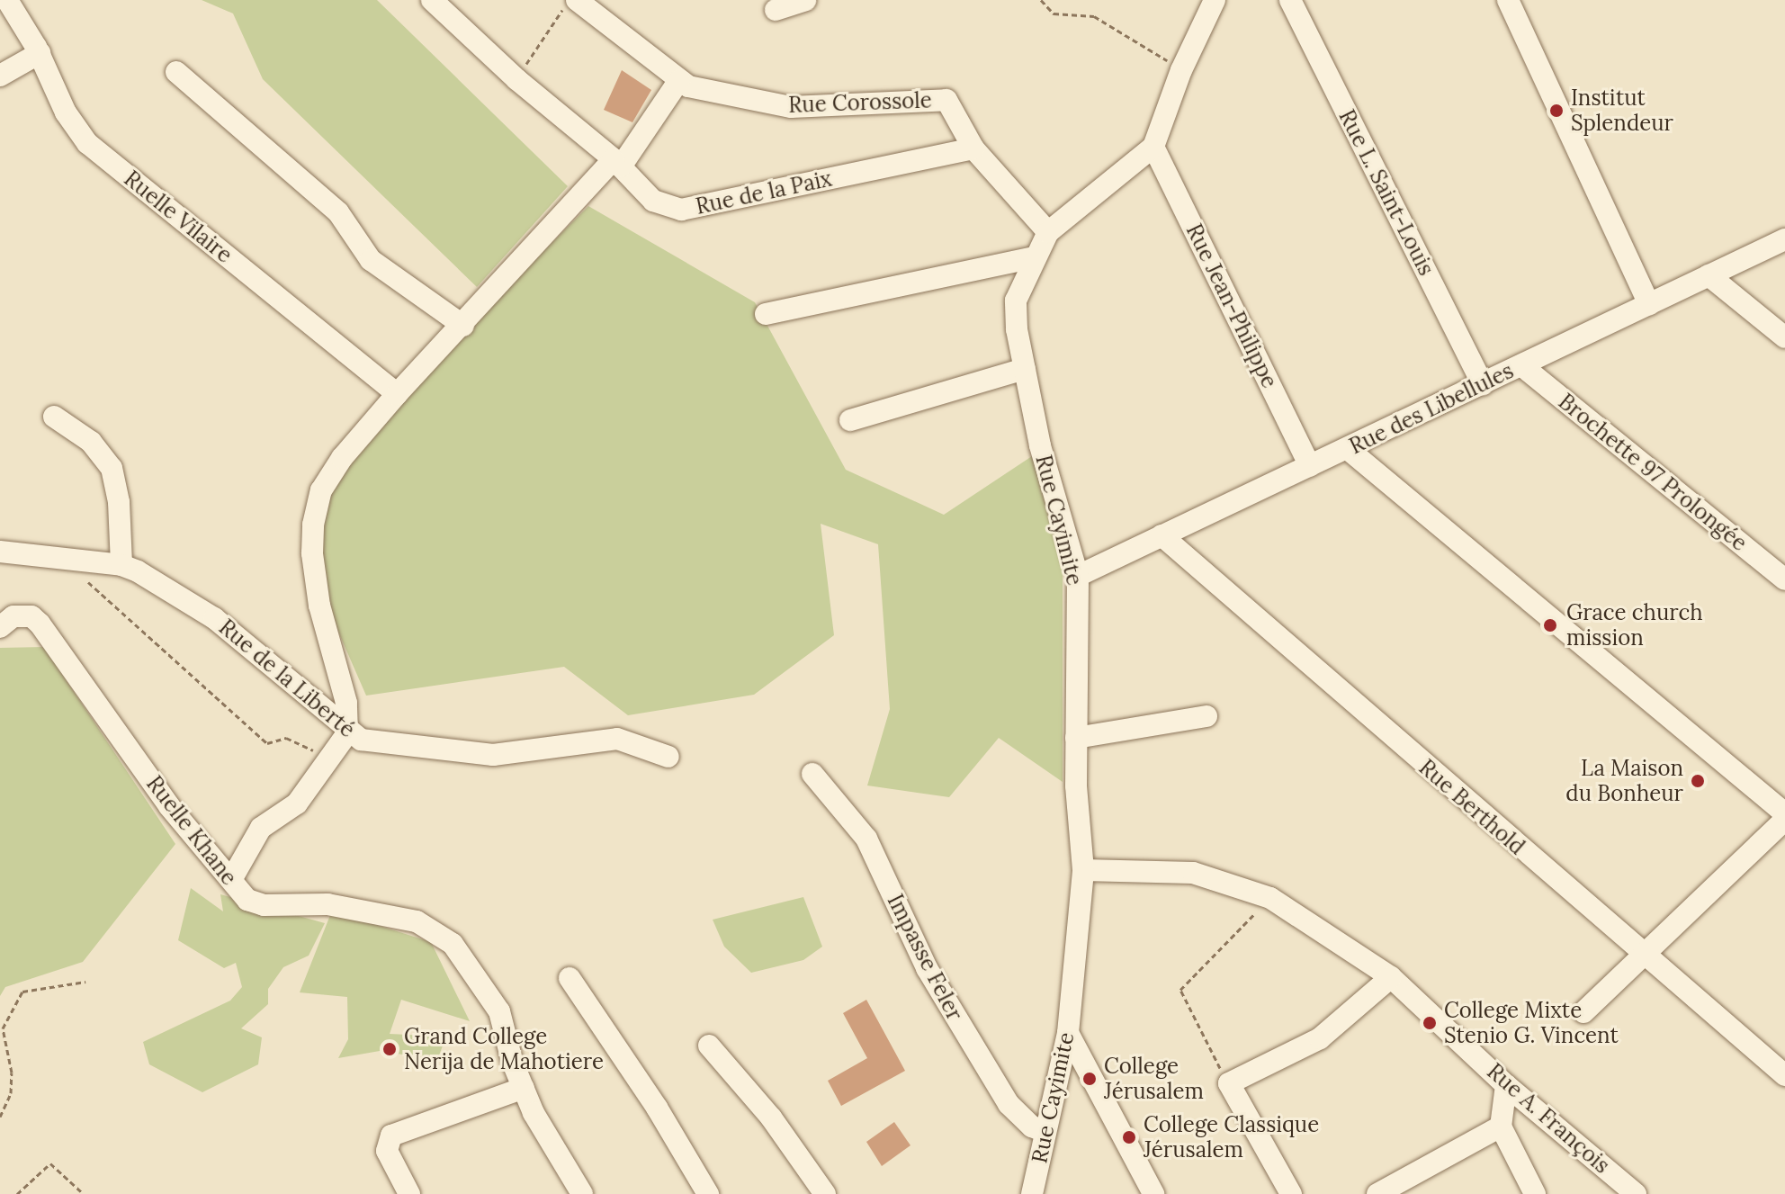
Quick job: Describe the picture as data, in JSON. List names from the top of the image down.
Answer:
{
  "streets": {
    "street": [
      "Rue Corossole",
      "Rue de la Paix",
      "Rue L. Saint-Louis",
      "Ruelle Vilaire",
      "Rue Jean-Philippe",
      "Rue des Libellules",
      "Brochette 97 Prolongée",
      "Rue Cayimite",
      "Rue de la Liberté",
      "Rue Berthold",
      "Ruelle Khane",
      "Impasse Feler",
      "Rue A. François"
    ]
  },
  "crossings": [
    ["Rue Corossole", "Rue de la Paix"],
    ["Rue L. Saint-Louis", "Rue des Libellules"],
    ["Rue Jean-Philippe", "Rue des Libellules"],
    ["Rue Jean-Philippe", "Rue Cayimite"],
    ["Rue des Libellules", "Brochette 97 Prolongée"],
    ["Rue des Libellules", "Rue Cayimite"],
    ["Rue des Libellules", "Rue Berthold"],
    ["Rue Cayimite", "Impasse Feler"],
    ["Rue Cayimite", "Rue A. François"]
  ],
  "places": [
    "Institut Splendeur",
    "Grace church mission",
    "La Maison du Bonheur",
    "College Mixte Stenio G. Vincent",
    "Grand College Nerija de Mahotiere",
    "College Jérusalem",
    "College Classique Jérusalem"
  ]
}
